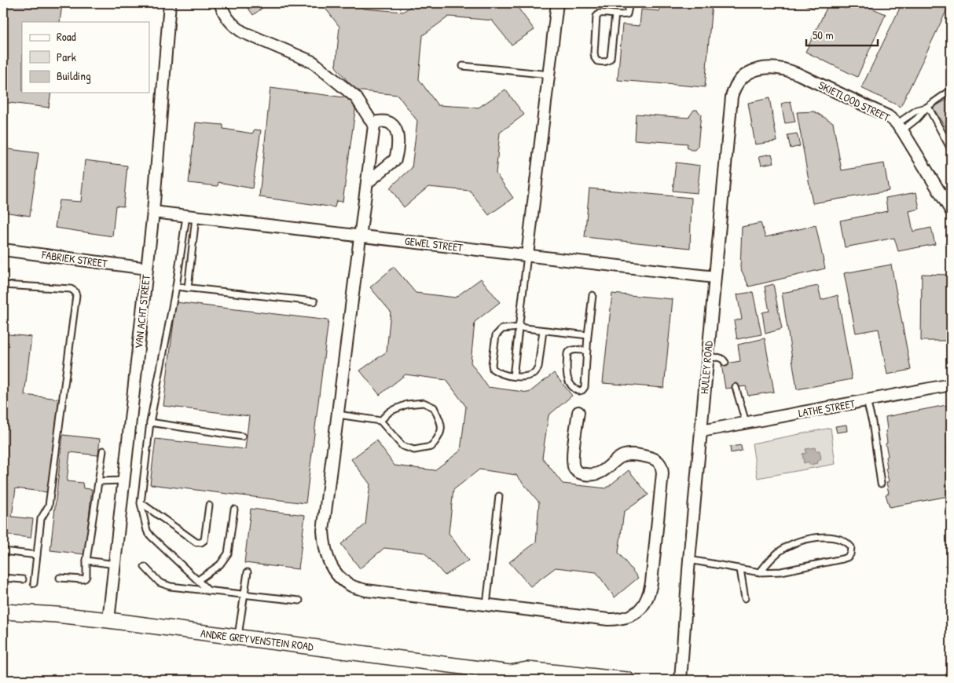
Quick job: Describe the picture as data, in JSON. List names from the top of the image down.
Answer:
{
  "streets": {
    "main road": ["ANDRE GREYVENSTEIN ROAD"],
    "street": [
      "SKIETLOOD STREET",
      "GEWEL STREET",
      "FABRIEK STREET",
      "VAN ACHT STREET",
      "HULLEY ROAD",
      "LATHE STREET"
    ]
  },
  "crossings": [
    ["SKIETLOOD STREET", "HULLEY ROAD"],
    ["GEWEL STREET", "VAN ACHT STREET"],
    ["GEWEL STREET", "HULLEY ROAD"],
    ["FABRIEK STREET", "VAN ACHT STREET"],
    ["VAN ACHT STREET", "ANDRE GREYVENSTEIN ROAD"],
    ["HULLEY ROAD", "LATHE STREET"]
  ],
  "legend": ["Road", "Park", "Building"],
  "scale_bar": "50 m"
}
